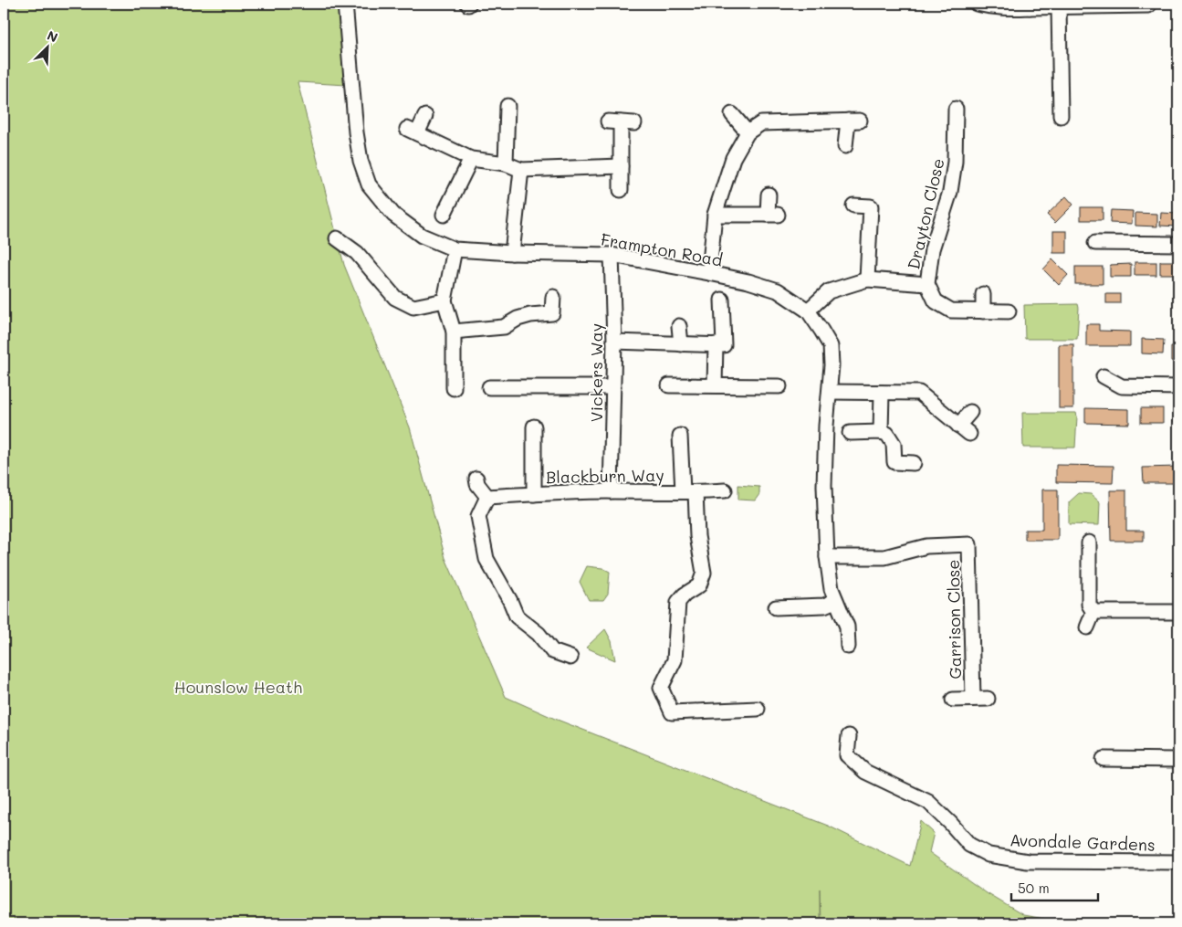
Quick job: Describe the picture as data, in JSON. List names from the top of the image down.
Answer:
{
  "streets": {
    "street": [
      "Drayton Close",
      "Frampton Road",
      "Vickers Way",
      "Blackburn Way",
      "Garrison Close",
      "Avondale Gardens"
    ]
  },
  "crossings": [
    ["Frampton Road", "Vickers Way"],
    ["Frampton Road", "Garrison Close"],
    ["Vickers Way", "Blackburn Way"]
  ],
  "parks": ["Hounslow Heath"],
  "scale_bar": "50 m",
  "north": "top right"
}
